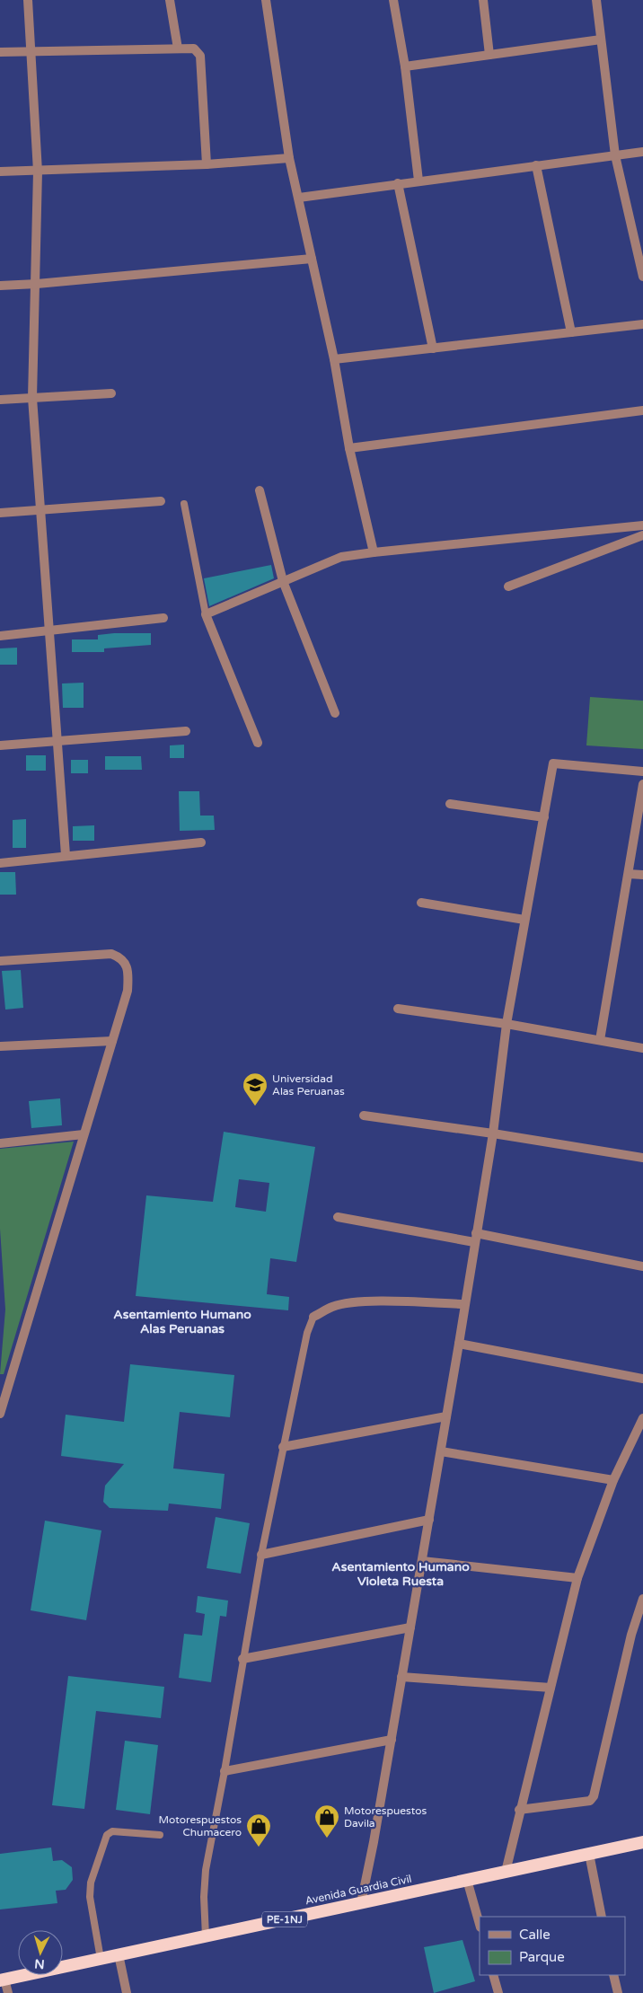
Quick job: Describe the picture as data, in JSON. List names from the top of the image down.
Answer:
{
  "streets": {
    "highway": ["Avenida Guardia Civil", "PE-1NJ"]
  },
  "districts": ["Asentamiento Humano Alas Peruanas", "Asentamiento Humano Violeta Ruesta"],
  "places": {
    "school or university": ["Universidad Alas Peruanas"],
    "shop": ["Motorespuestos Davila", "Motorespuestos Chumacero"]
  },
  "legend": ["Calle", "Parque"],
  "north": "bottom"
}
